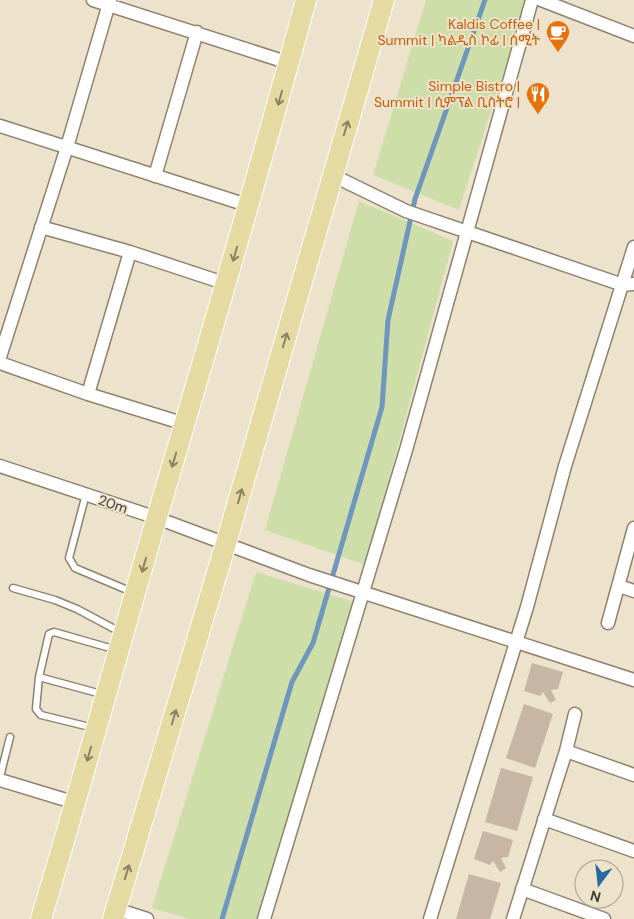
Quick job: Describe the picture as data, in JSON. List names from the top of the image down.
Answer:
{
  "streets": {
    "street": ["20m"]
  },
  "places": {
    "cafe": ["Kaldis Coffee | Summit | ካልዲስ ኮፊ | ሰሚት"],
    "restaurant": ["Simple Bistro | Summit | ሲምፕል ቢስትሮ |"]
  },
  "north": "bottom"
}
